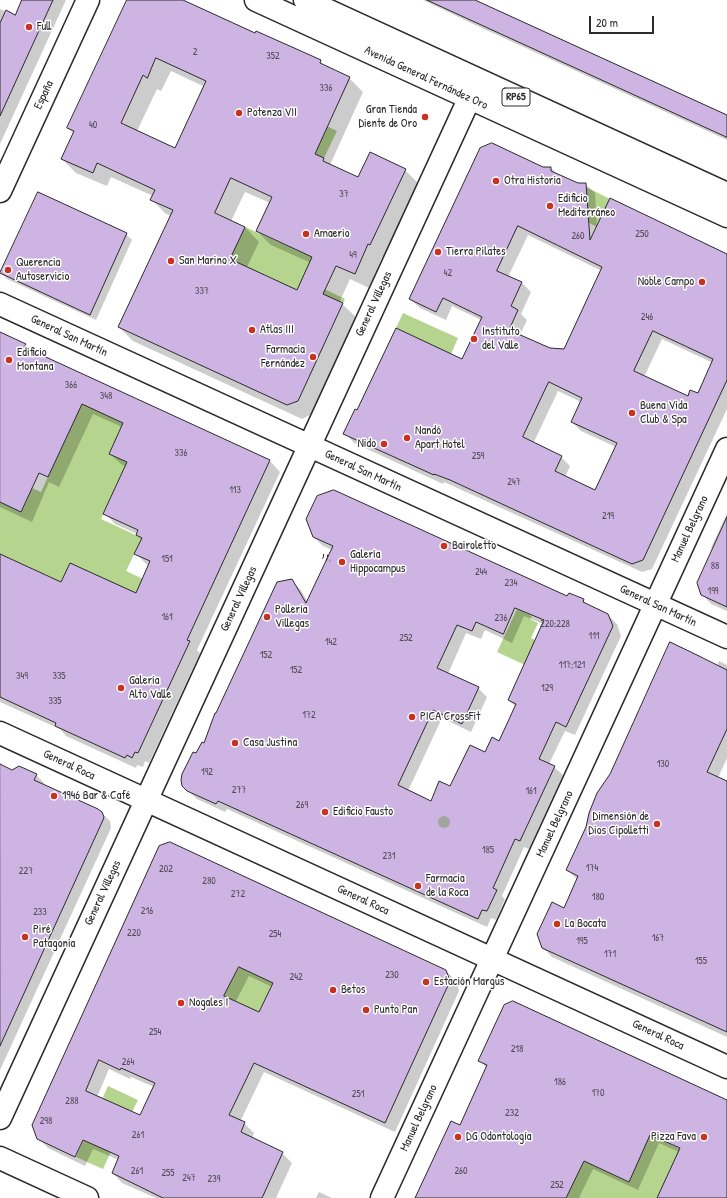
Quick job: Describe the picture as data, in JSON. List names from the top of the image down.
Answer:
{
  "streets": {
    "street": [
      "Avenida General Fernández Oro",
      "España",
      "RP65",
      "General Villegas",
      "General San Martín",
      "Manuel Belgrano",
      "General Roca"
    ]
  },
  "crossings": [
    ["Avenida General Fernández Oro", "General Villegas"],
    ["General Villegas", "General San Martín"],
    ["General Villegas", "General Roca"],
    ["General San Martín", "Manuel Belgrano"],
    ["Manuel Belgrano", "General Roca"]
  ],
  "places": [
    "Full",
    "Potenza VII",
    "Gran Tienda Diente de Oro",
    "Otra Historia",
    "Edificio Mediterráneo",
    "Amaerio",
    "Tierra Pilates",
    "San Marino X",
    "Querencia Autoservicio",
    "Noble Campo",
    "Atlas III",
    "Instituto del Valle",
    "Farmacia Fernández",
    "Edificio Montana",
    "Buena Vida Club & Spa",
    "Nandó Apart Hotel",
    "Nido",
    "Bairoletto",
    "Galería Hippocampus",
    "Pollería Villegas",
    "Galería Alto Valle",
    "PICA CrossFit",
    "Casa Justina",
    "1946 Bar & Café",
    "Edificio Fausto",
    "Dimensión de Dios Cipolletti",
    "Farmacia de la Roca",
    "La Bocata",
    "Piré Patagonia",
    "Estación Margus",
    "Betos",
    "Nogales I",
    "Punto Pan",
    "DG Odontología",
    "Pizza Fava"
  ],
  "house_numbers": [
    "2",
    "352",
    "336",
    "40",
    "37",
    "250",
    "260",
    "49",
    "42",
    "337",
    "246",
    "366",
    "348",
    "336",
    "259",
    "247",
    "113",
    "219",
    "151",
    "88",
    "244",
    "234",
    "199",
    "161",
    "236",
    "220;228",
    "111",
    "252",
    "142",
    "152",
    "117;121",
    "152",
    "349",
    "335",
    "129",
    "335",
    "172",
    "130",
    "192",
    "277",
    "161",
    "269",
    "185",
    "231",
    "174",
    "202",
    "227",
    "280",
    "272",
    "180",
    "216",
    "233",
    "220",
    "254",
    "167",
    "195",
    "171",
    "155",
    "230",
    "242",
    "254",
    "218",
    "264",
    "186",
    "170",
    "251",
    "288",
    "232",
    "298",
    "261",
    "261",
    "260",
    "255",
    "247",
    "239",
    "252"
  ],
  "scale_bar": "20 m"
}
